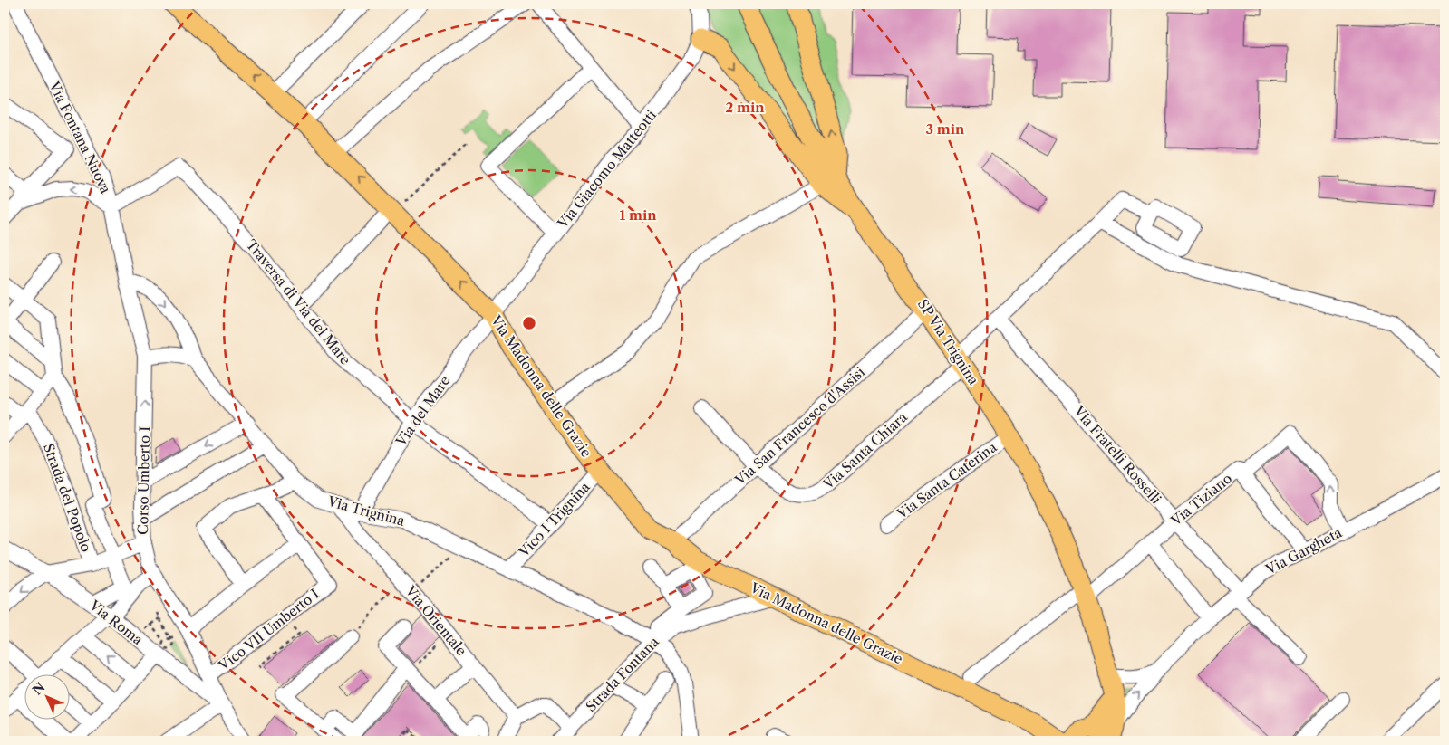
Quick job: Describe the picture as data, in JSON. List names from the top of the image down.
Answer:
{
  "streets": {
    "main road": ["SP Via Trignina", "Via Madonna delle Grazie"],
    "street": [
      "Via Fontana Nuova",
      "Via Giacomo Matteotti",
      "Traversa di Via del Mare",
      "Via del Mare",
      "Via San Francesco d'Assisi",
      "Via Santa Chiara",
      "Via Fratelli Rosselli",
      "Corso Umberto I",
      "Via Santa Caterina",
      "Strada del Popolo",
      "Via Tiziano",
      "Via Trignina",
      "Vico I Trignina",
      "Via Gargheta",
      "Via Orientale",
      "Via Roma",
      "Vico VII Umberto I",
      "Strada Fontana"
    ]
  },
  "crossings": [
    ["Via Fontana Nuova", "Traversa di Via del Mare"],
    ["Via Fontana Nuova", "Corso Umberto I"],
    ["Via Giacomo Matteotti", "Via Madonna delle Grazie"],
    ["Via Giacomo Matteotti", "Via del Mare"],
    ["Traversa di Via del Mare", "Via del Mare"],
    ["Traversa di Via del Mare", "Vico I Trignina"],
    ["SP Via Trignina", "Via San Francesco d'Assisi"],
    ["SP Via Trignina", "Via Santa Chiara"],
    ["SP Via Trignina", "Via Santa Caterina"],
    ["SP Via Trignina", "Via Tiziano"],
    ["Via Madonna delle Grazie", "Via del Mare"],
    ["Via Madonna delle Grazie", "Via San Francesco d'Assisi"],
    ["Via Madonna delle Grazie", "Vico I Trignina"],
    ["Via Madonna delle Grazie", "Strada Fontana"],
    ["Via del Mare", "Via Trignina"],
    ["Via San Francesco d'Assisi", "Via Santa Chiara"],
    ["Via Santa Chiara", "Via Fratelli Rosselli"],
    ["Via Fratelli Rosselli", "Via Tiziano"],
    ["Via Fratelli Rosselli", "Via Gargheta"],
    ["Corso Umberto I", "Via Roma"],
    ["Corso Umberto I", "Vico VII Umberto I"],
    ["Via Tiziano", "Via Gargheta"],
    ["Via Trignina", "Vico I Trignina"],
    ["Via Trignina", "Via Orientale"],
    ["Via Trignina", "Strada Fontana"]
  ],
  "north": "top left",
  "rings": ["2 min", "3 min", "1 min"]
}
